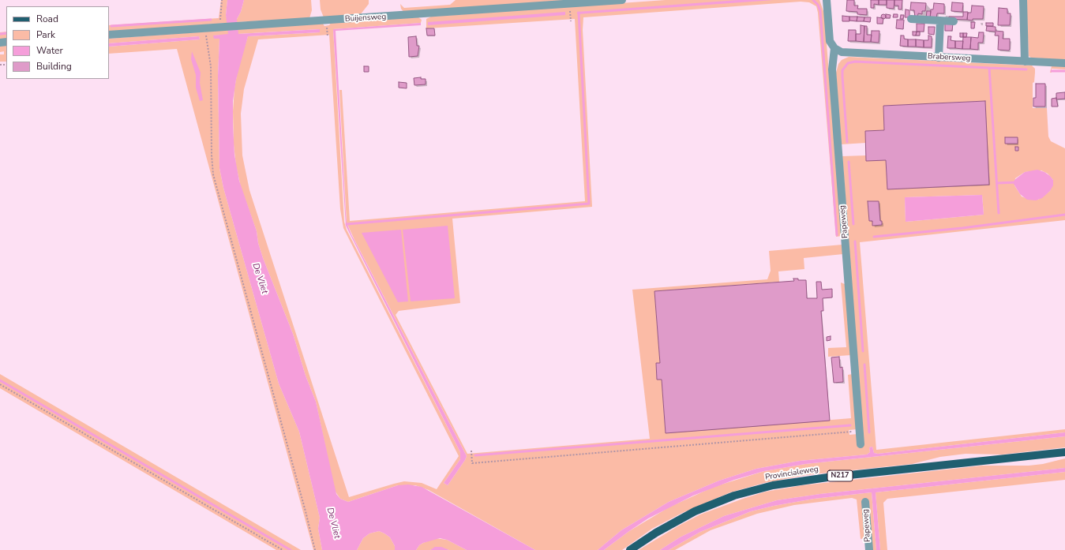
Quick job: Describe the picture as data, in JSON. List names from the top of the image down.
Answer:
{
  "streets": {
    "main road": ["Provincialeweg", "N217"],
    "street": ["Buijensweg", "Brabersweg", "Papeweg"]
  },
  "crossings": [
    ["Brabersweg", "Papeweg"]
  ],
  "water": ["De Vliet"],
  "legend": [
    "Road",
    "Park",
    "Water",
    "Building"
  ]
}
